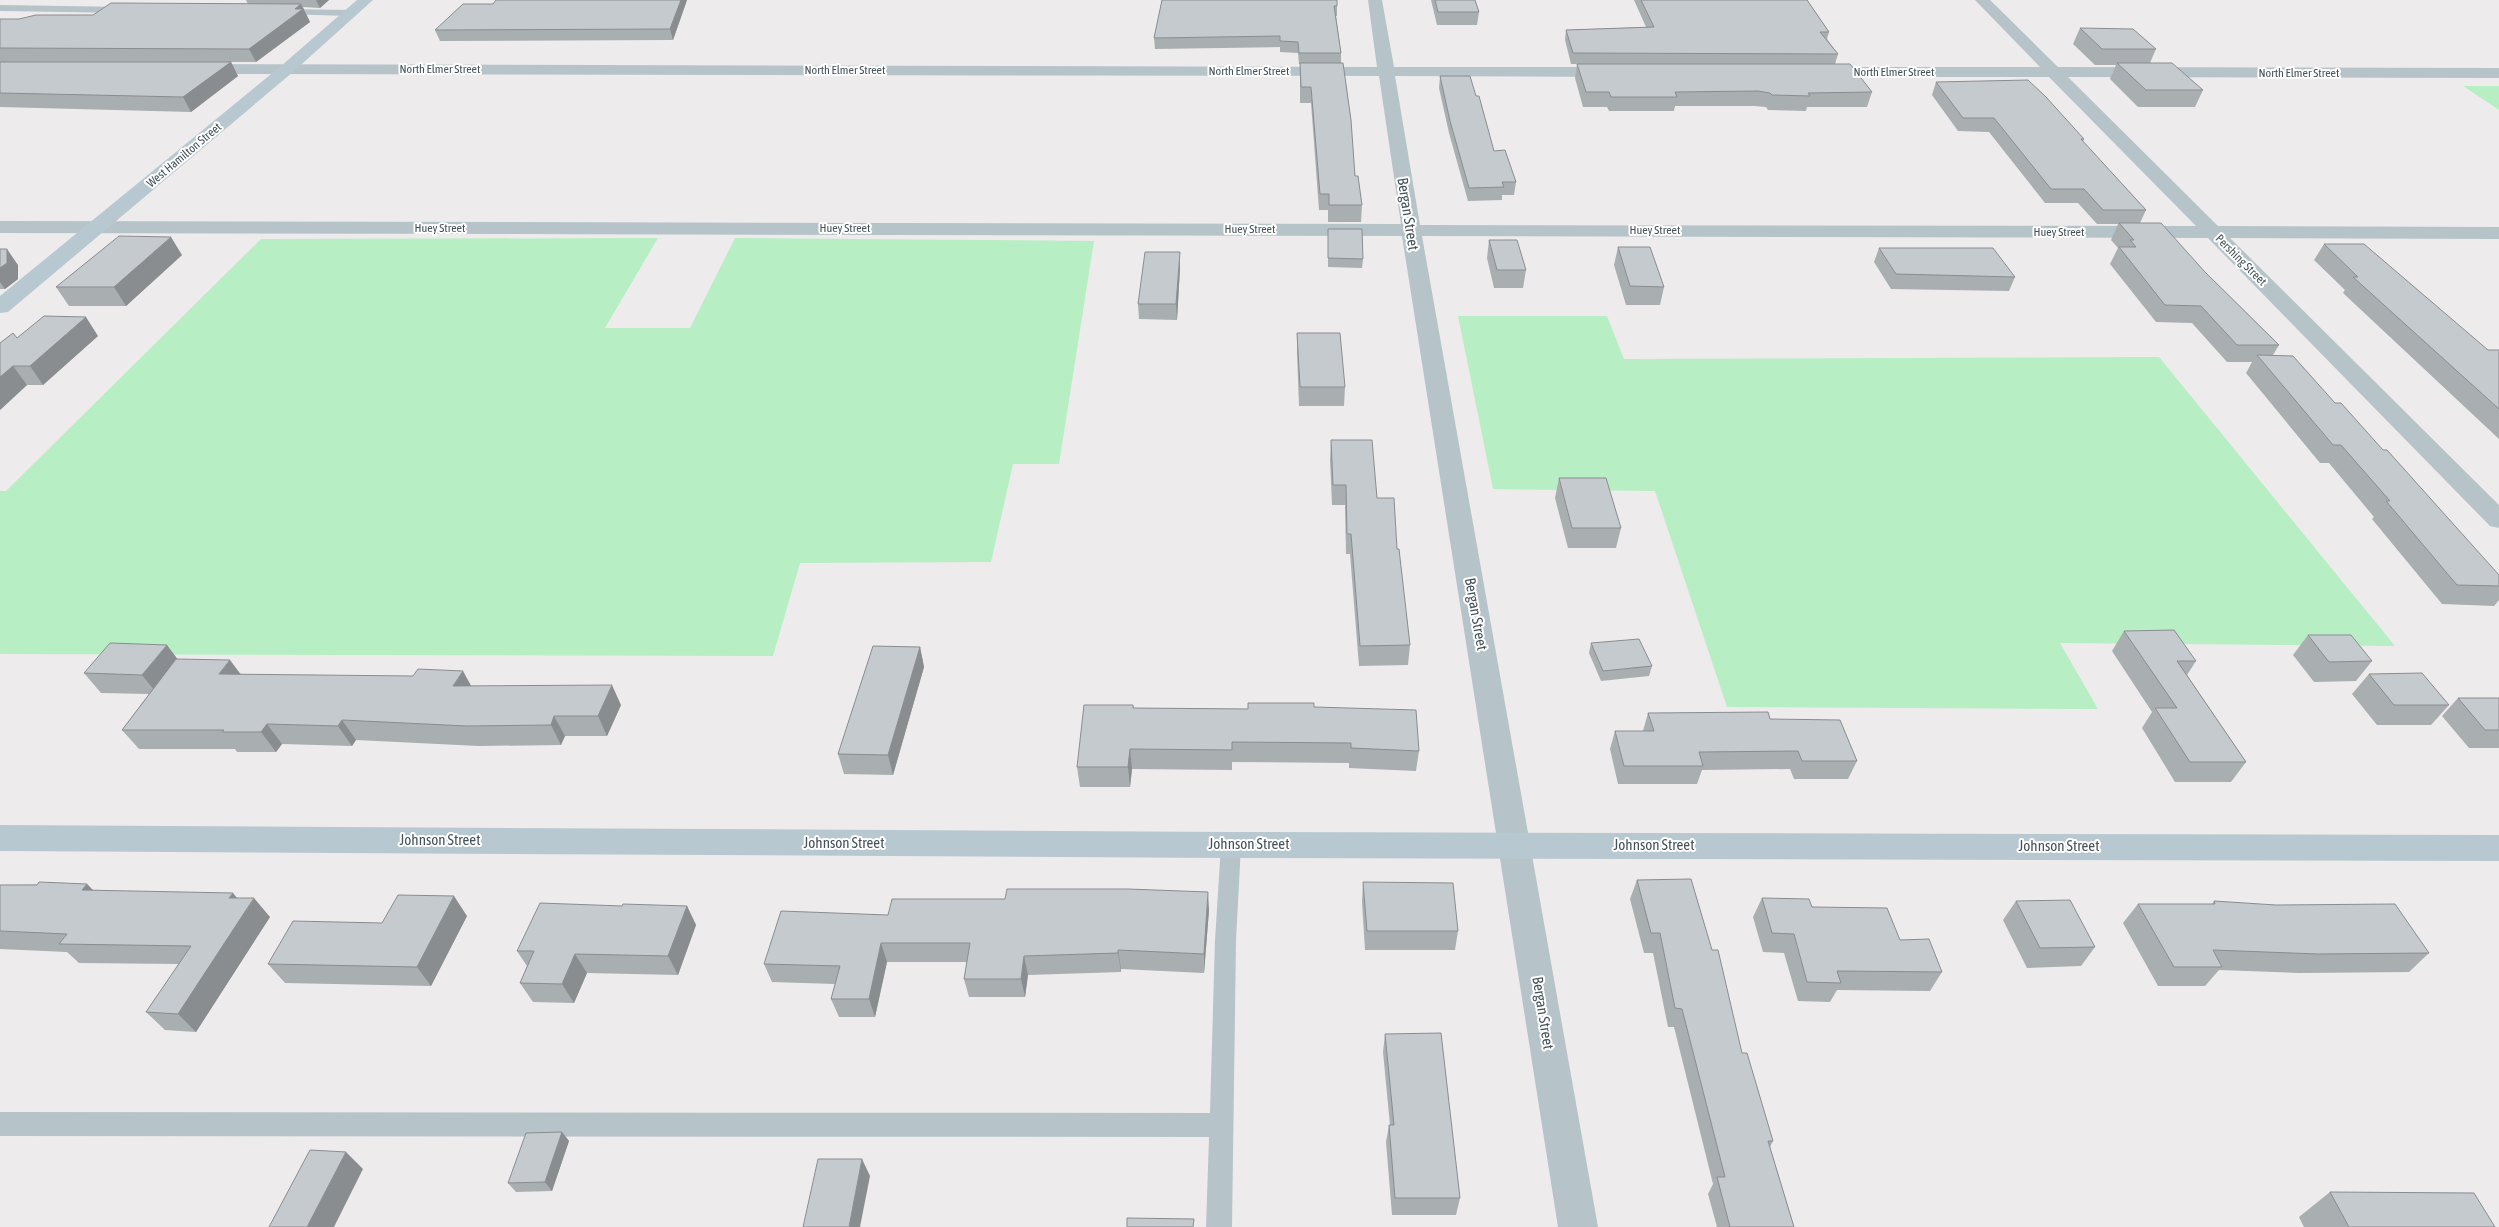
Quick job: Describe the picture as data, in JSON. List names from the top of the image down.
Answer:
{
  "streets": {
    "street": [
      "North Elmer Street",
      "West Hamilton Street",
      "Bergan Street",
      "Huey Street",
      "Pershing Street",
      "Johnson Street"
    ]
  },
  "crossings": [
    ["North Elmer Street", "West Hamilton Street"],
    ["North Elmer Street", "Bergan Street"],
    ["North Elmer Street", "Pershing Street"],
    ["West Hamilton Street", "Huey Street"],
    ["Bergan Street", "Huey Street"],
    ["Bergan Street", "Johnson Street"],
    ["Huey Street", "Pershing Street"]
  ]
}
